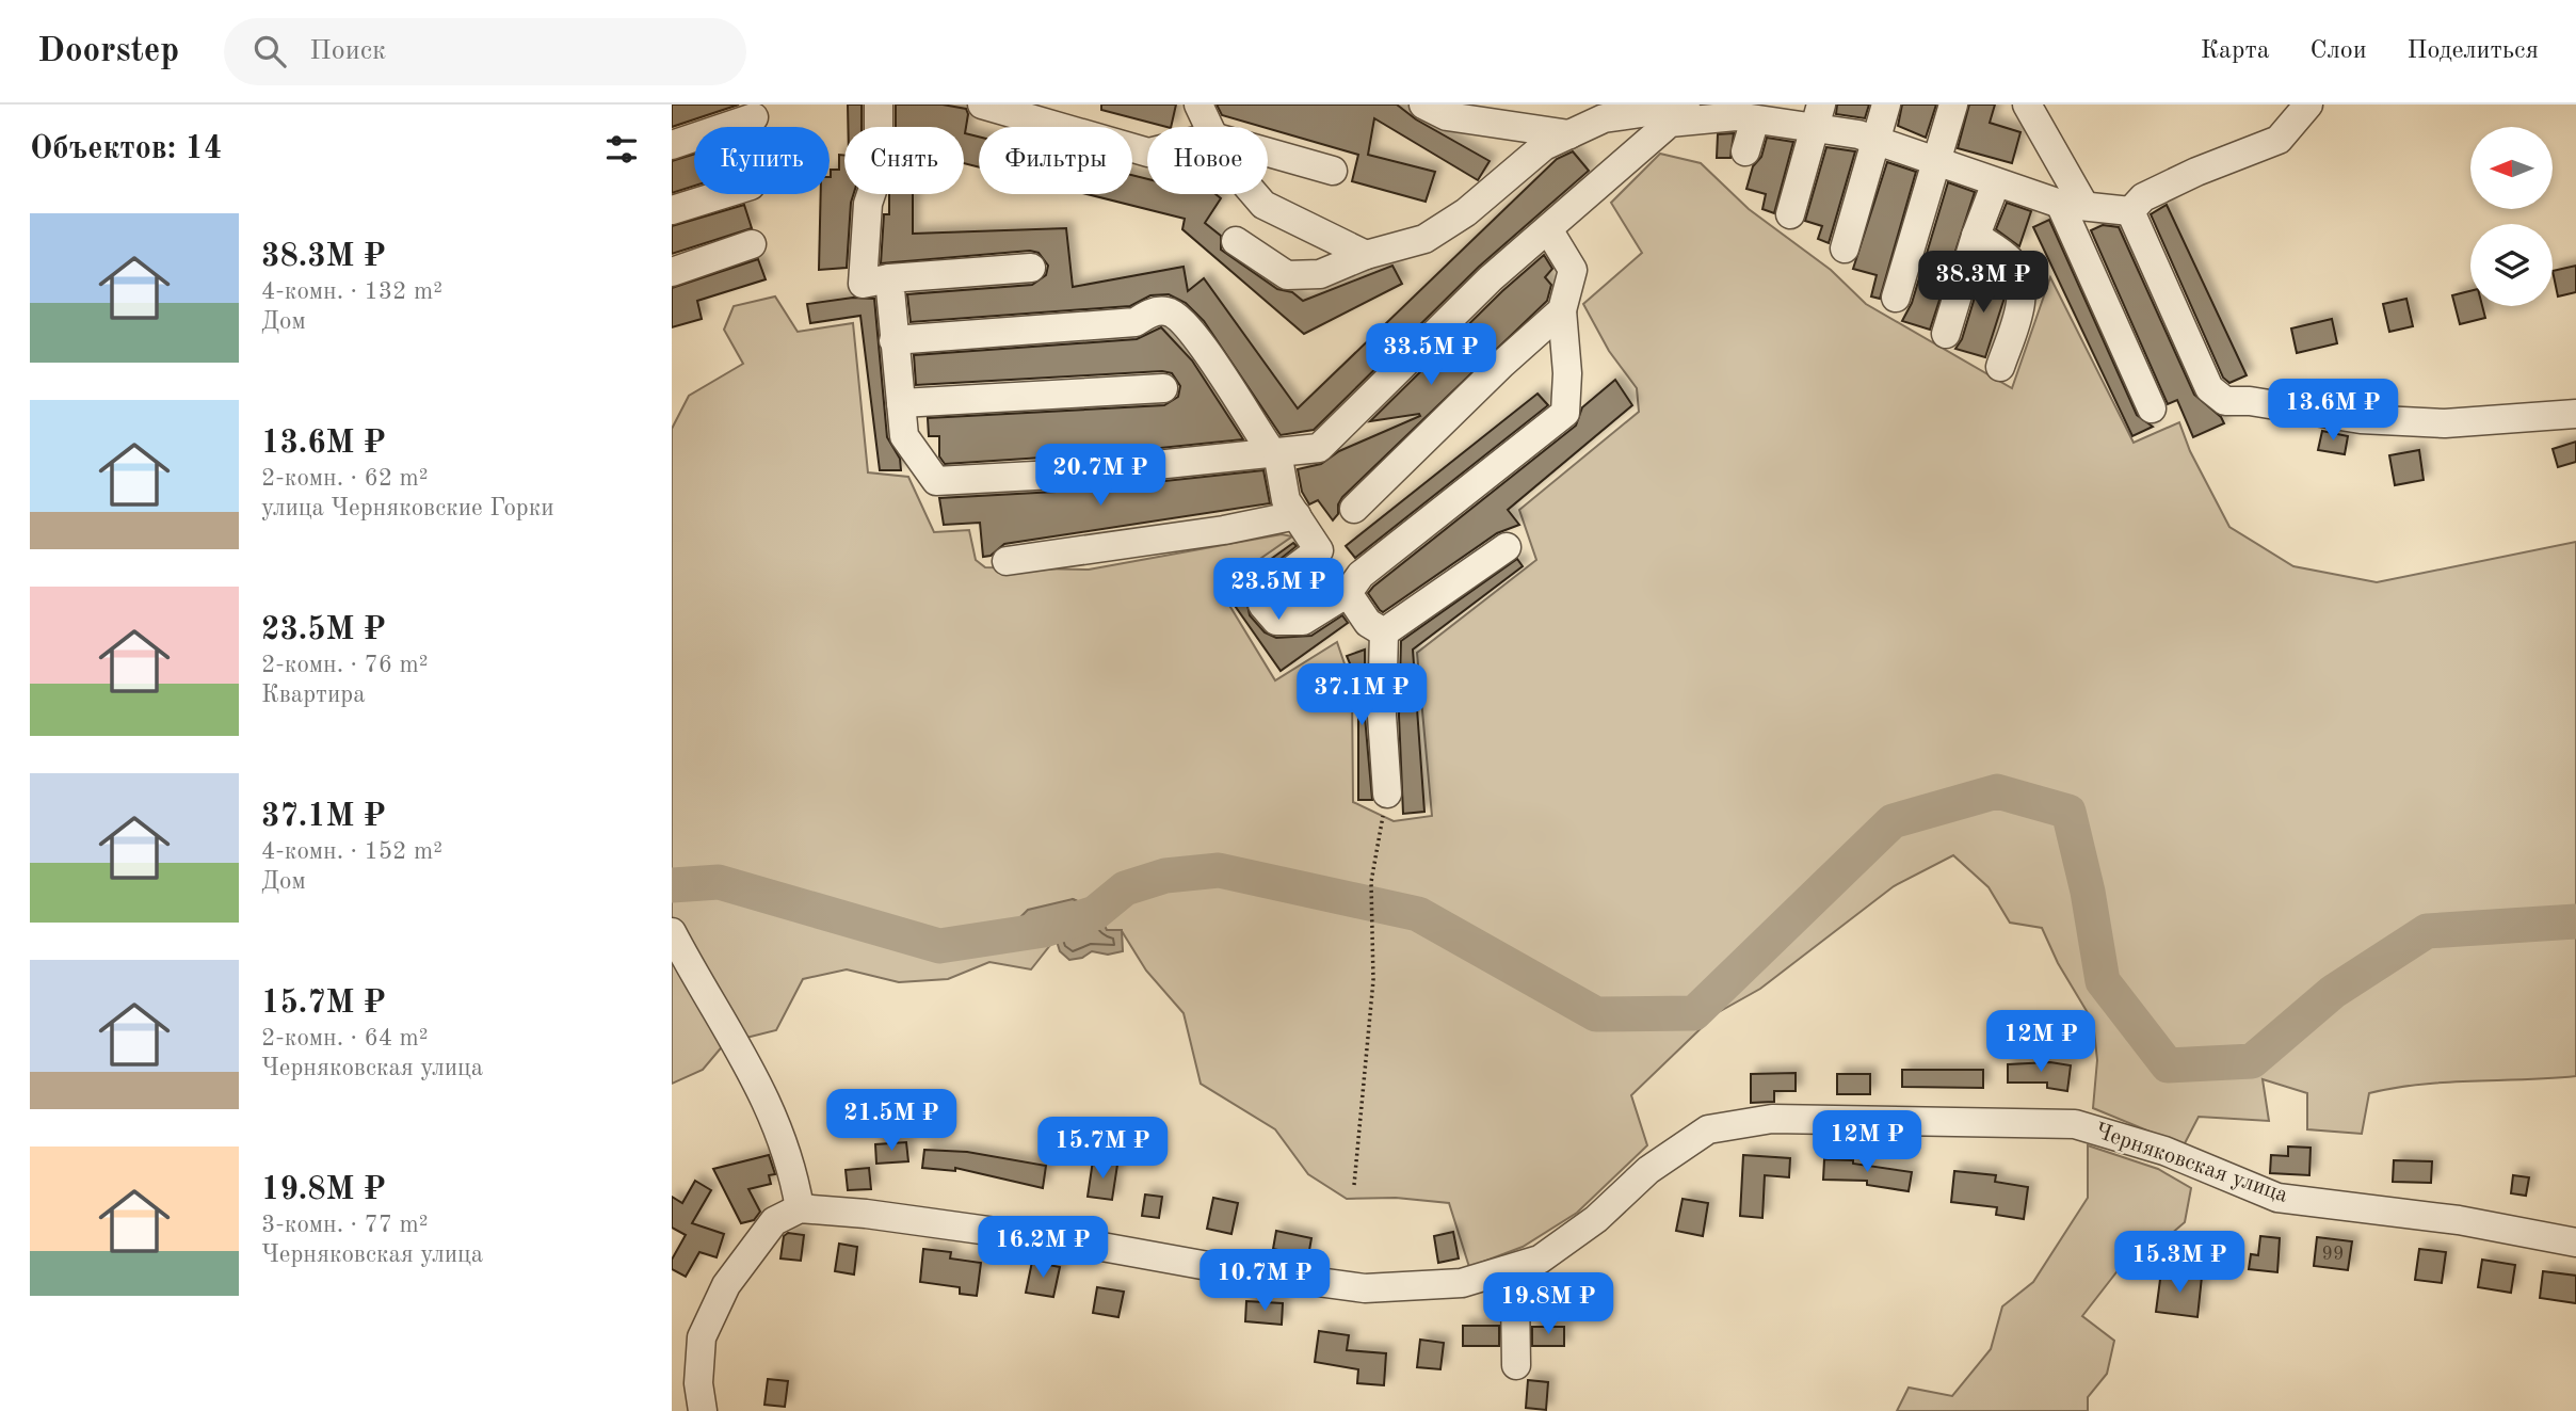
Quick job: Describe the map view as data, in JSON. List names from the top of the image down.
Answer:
{
  "streets": {
    "street": ["Черняковская улица"]
  },
  "house_numbers": ["99"],
  "north": "left",
  "page": {
    "header": "Doorstep",
    "search": "Поиск",
    "nav": ["Карта", "Слои", "Поделиться"],
    "heading": "Объектов: 14",
    "chip": [
      "Купить",
      "Снять",
      "Фильтры",
      "Новое"
    ],
    "list": [
      {
        "name": "38.3M ₽",
        "note": "4-комн. · 132 m² · Дом"
      },
      {
        "name": "13.6M ₽",
        "note": "2-комн. · 62 m² · улица Черняковские Горки"
      },
      {
        "name": "23.5M ₽",
        "note": "2-комн. · 76 m² · Квартира"
      },
      {
        "name": "37.1M ₽",
        "note": "4-комн. · 152 m² · Дом"
      },
      {
        "name": "15.7M ₽",
        "note": "2-комн. · 64 m² · Черняковская улица"
      },
      {
        "name": "19.8M ₽",
        "note": "3-комн. · 77 m² · Черняковская улица"
      }
    ],
    "price": [
      "38.3M ₽",
      "33.5M ₽",
      "13.6M ₽",
      "20.7M ₽",
      "23.5M ₽",
      "37.1M ₽",
      "12M ₽",
      "21.5M ₽",
      "12M ₽",
      "15.7M ₽",
      "16.2M ₽",
      "15.3M ₽",
      "10.7M ₽",
      "19.8M ₽"
    ]
  }
}
